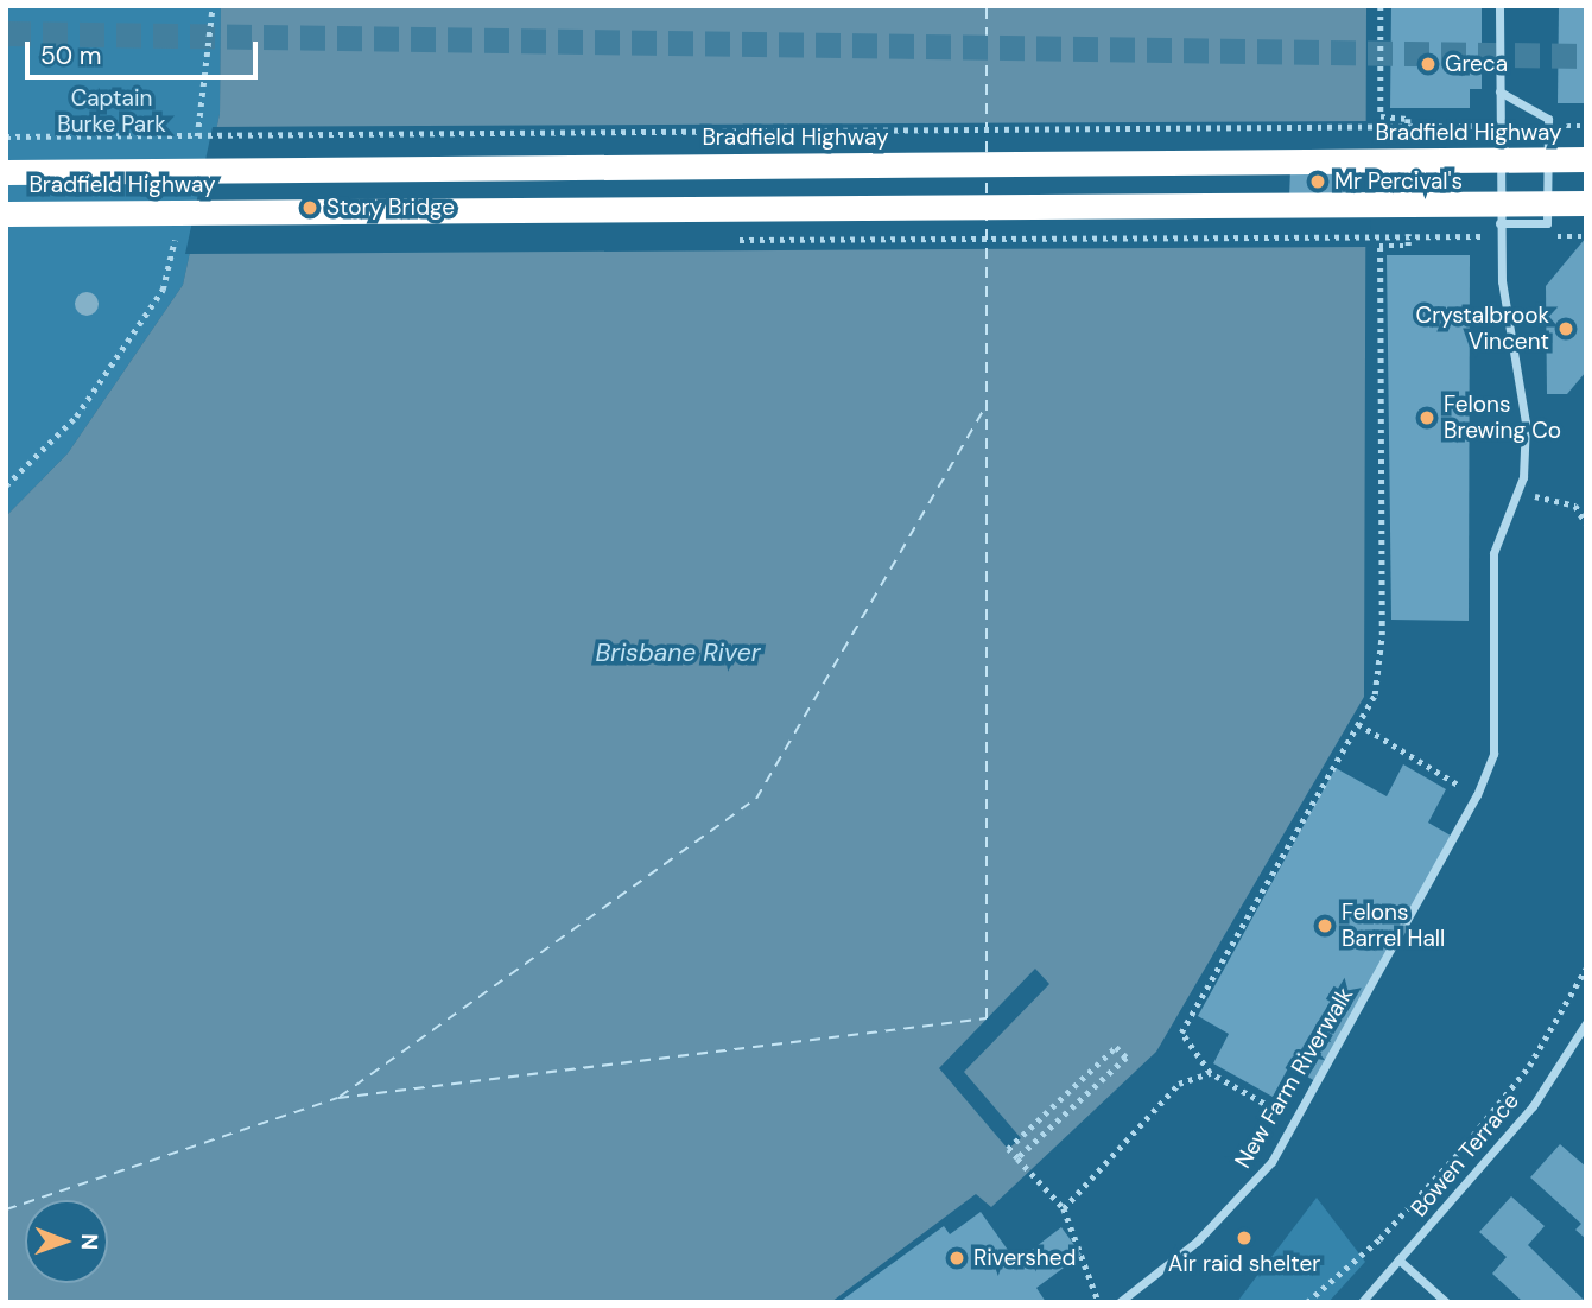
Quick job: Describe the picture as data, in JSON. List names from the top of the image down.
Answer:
{
  "streets": {
    "highway": ["Bradfield Highway"],
    "street": ["New Farm Riverwalk", "Bowen Terrace"]
  },
  "water": ["Brisbane River"],
  "parks": ["Captain Burke Park"],
  "places": [
    "Greca",
    "Mr Percival's",
    "Story Bridge",
    "Crystalbrook Vincent",
    "Felons Brewing Co",
    "Felons Barrel Hall",
    "Air raid shelter",
    "Rivershed"
  ],
  "scale_bar": "50 m",
  "north": "right"
}
